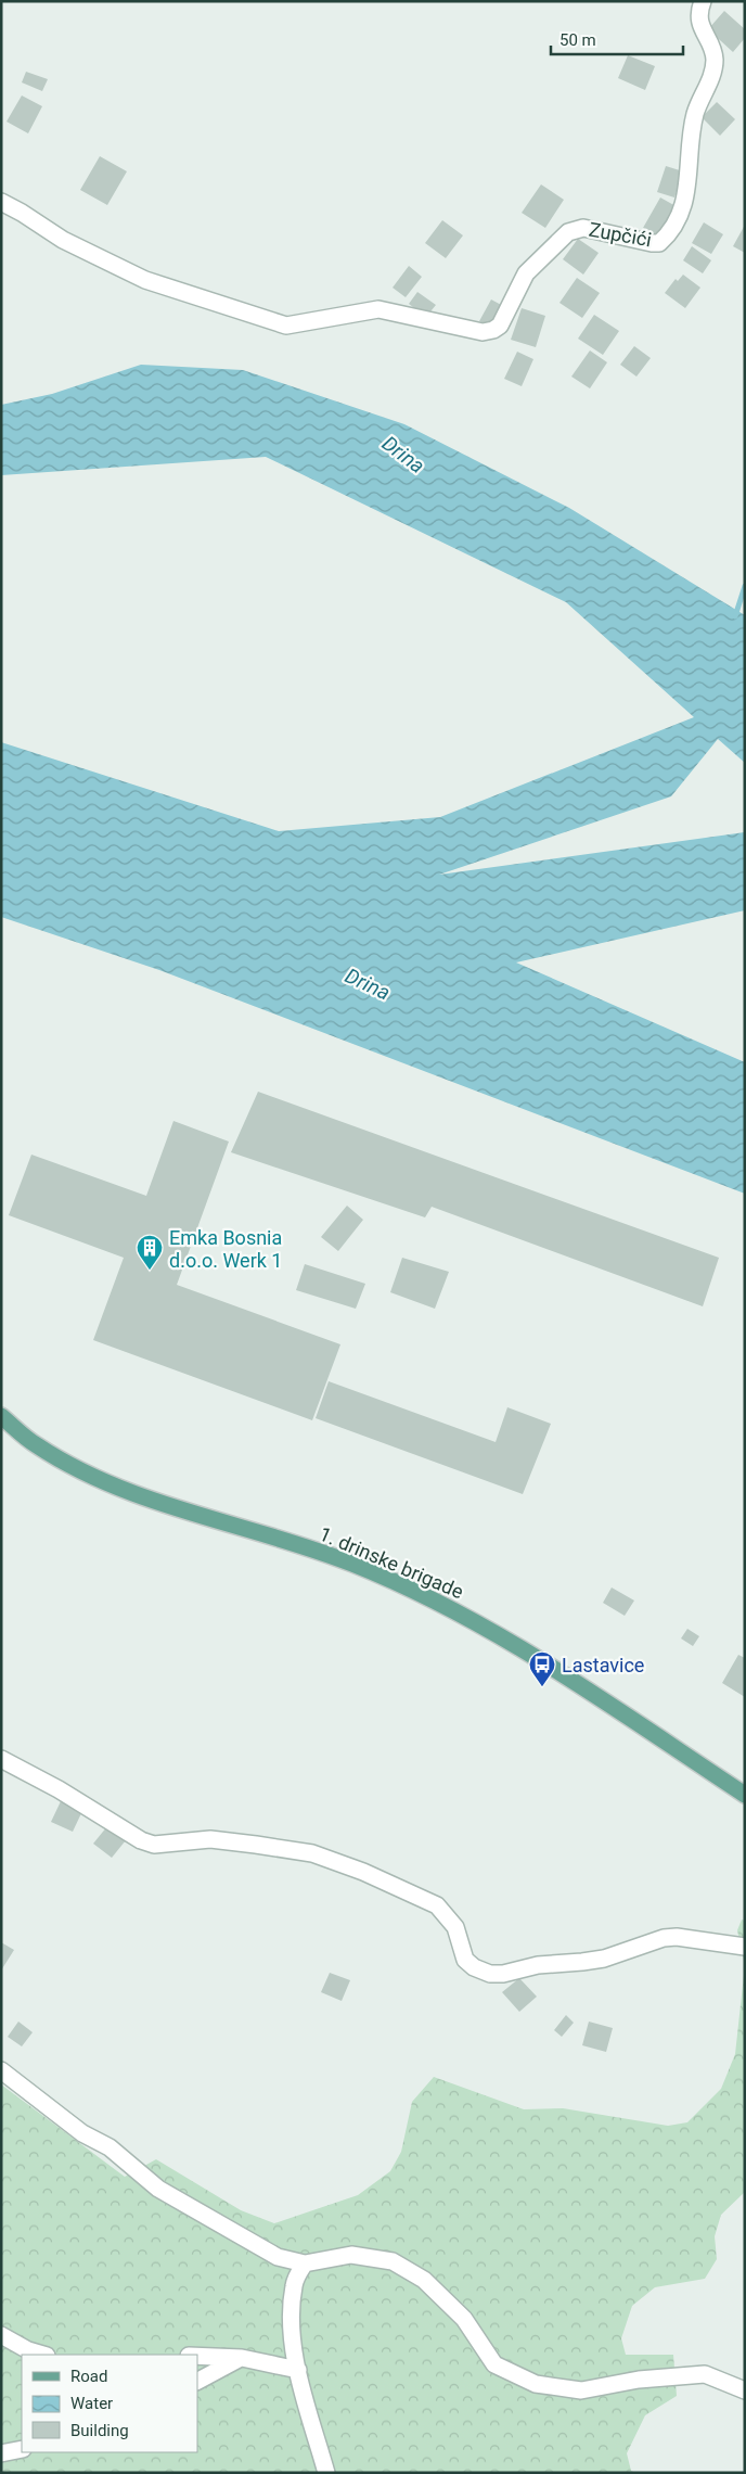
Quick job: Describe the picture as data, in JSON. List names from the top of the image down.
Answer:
{
  "streets": {
    "main road": ["1. drinske brigade"],
    "street": ["Zupčići"]
  },
  "water": ["Drina"],
  "places": {
    "building": ["Emka Bosnia d.o.o. Werk 1"],
    "bus stop": ["Lastavice"]
  },
  "legend": ["Road", "Water", "Building"],
  "scale_bar": "50 m"
}
